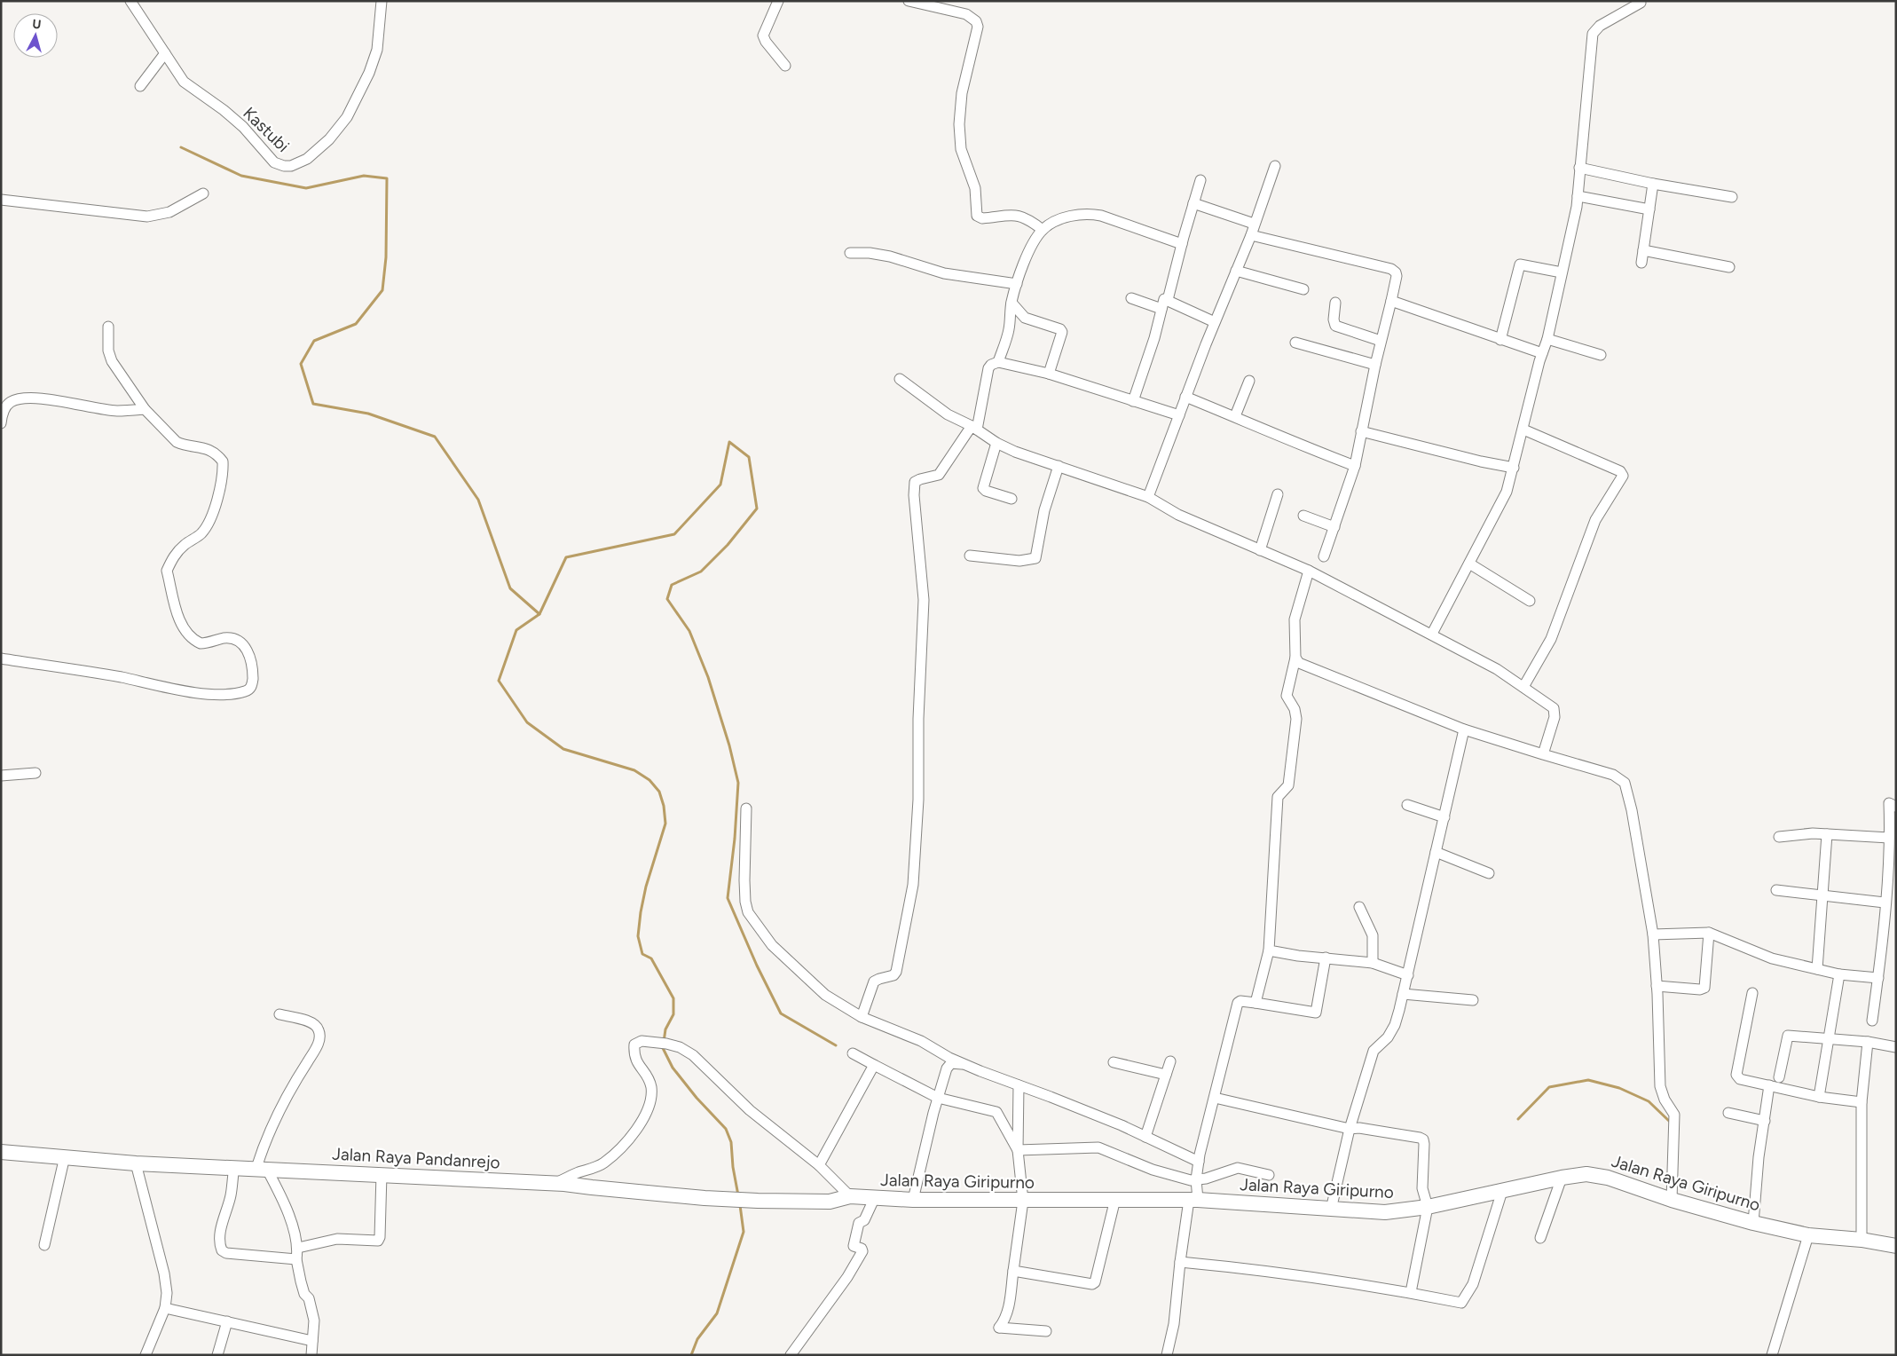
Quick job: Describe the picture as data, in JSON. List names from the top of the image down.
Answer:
{
  "streets": {
    "main road": ["Jalan Raya Pandanrejo", "Jalan Raya Giripurno"],
    "street": ["Kastubi"]
  },
  "crossings": [
    ["Jalan Raya Pandanrejo", "Jalan Raya Giripurno"]
  ],
  "north": "top"
}
